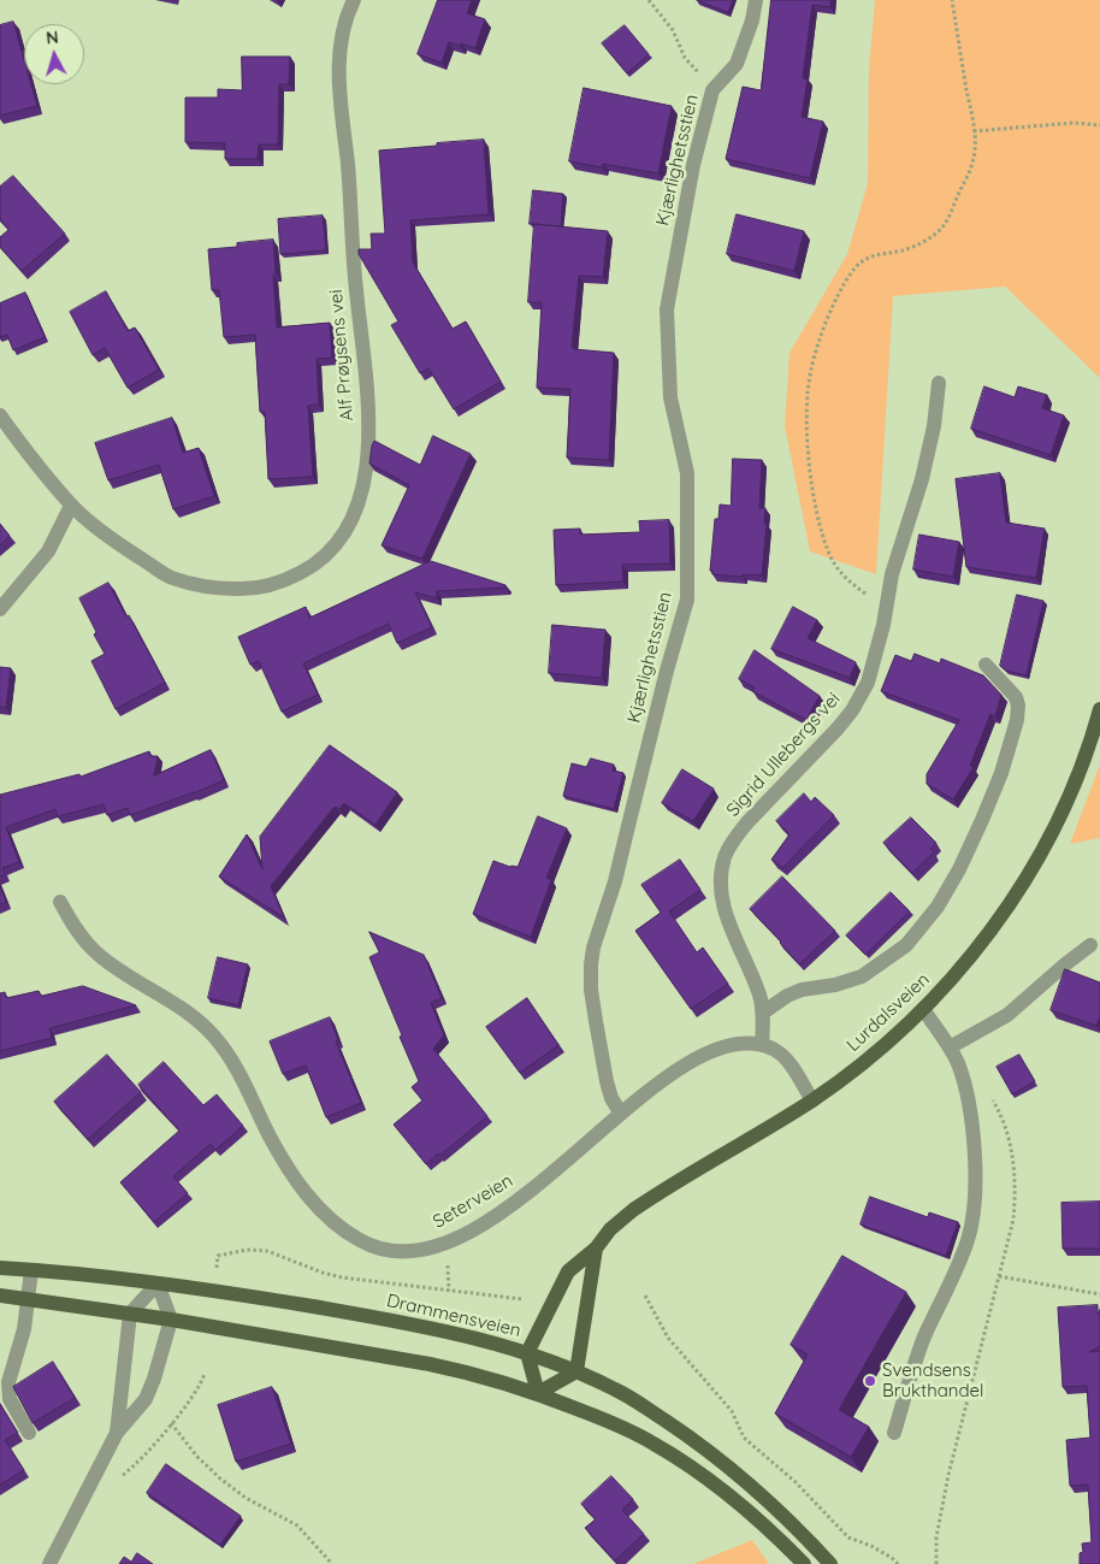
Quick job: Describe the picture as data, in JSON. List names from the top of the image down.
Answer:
{
  "streets": {
    "main road": ["Lurdalsveien", "Drammensveien"],
    "street": [
      "Kjærlighetsstien",
      "Alf Prøysens vei",
      "Sigrid Ullebergs vei",
      "Seterveien"
    ]
  },
  "crossings": [
    ["Kjærlighetsstien", "Seterveien"],
    ["Sigrid Ullebergs vei", "Seterveien"],
    ["Lurdalsveien", "Drammensveien"]
  ],
  "places": ["Svendsens Brukthandel"],
  "north": "top"
}
